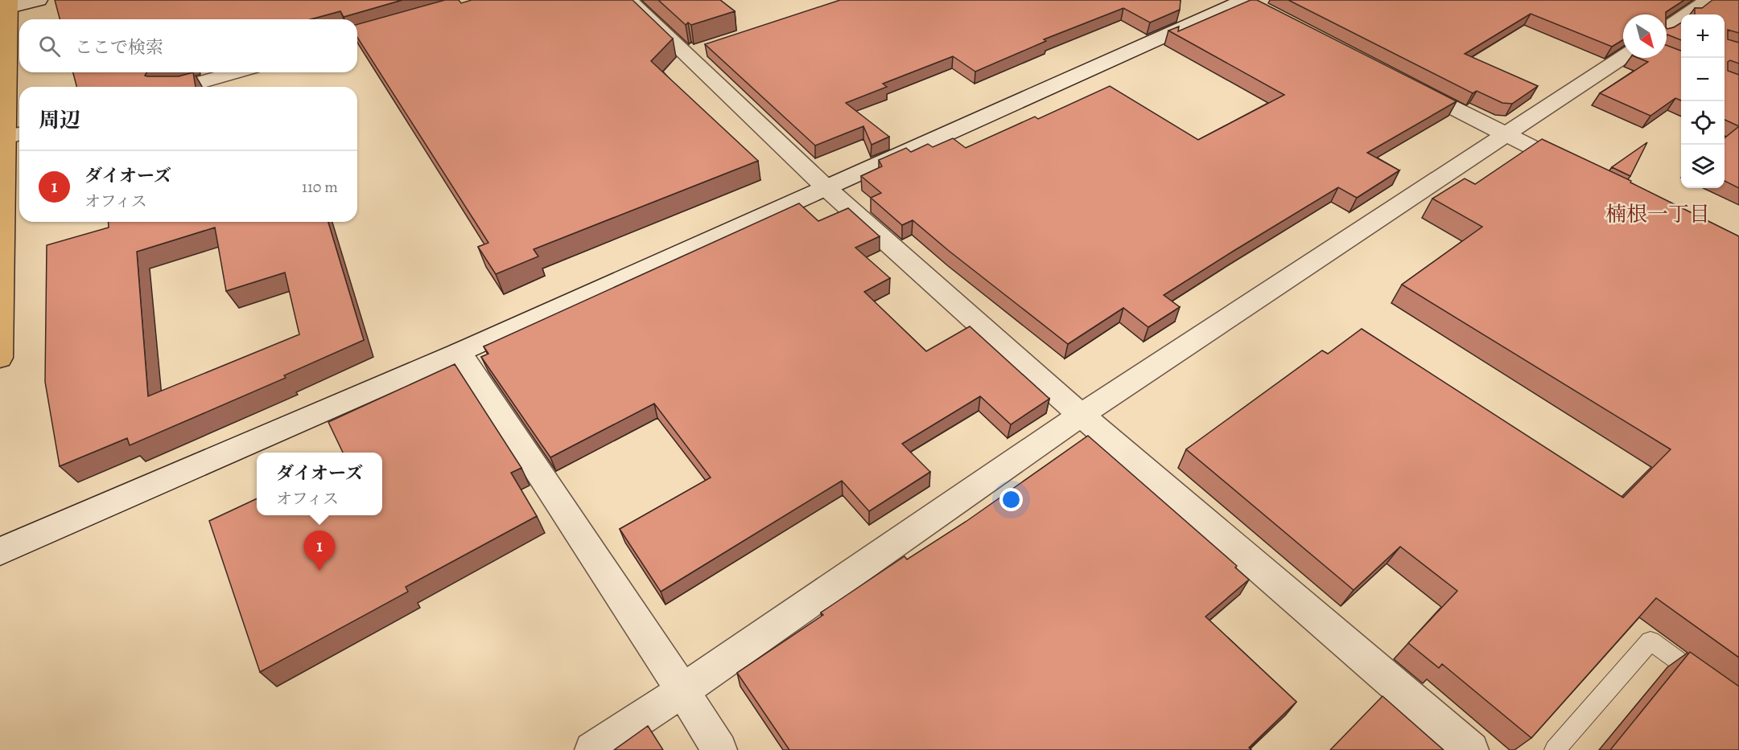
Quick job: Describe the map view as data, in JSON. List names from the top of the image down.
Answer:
{
  "districts": ["楠根一丁目"],
  "north": "bottom right",
  "page": {
    "map_buttons": ["+", "−"],
    "search": "ここで検索",
    "heading": "周辺",
    "list": [
      {
        "mark": "1",
        "name": "ダイオーズ",
        "note": "オフィス",
        "value": "110 m"
      }
    ],
    "popup": ["ダイオーズ", "オフィス"],
    "pins": "1"
  }
}
